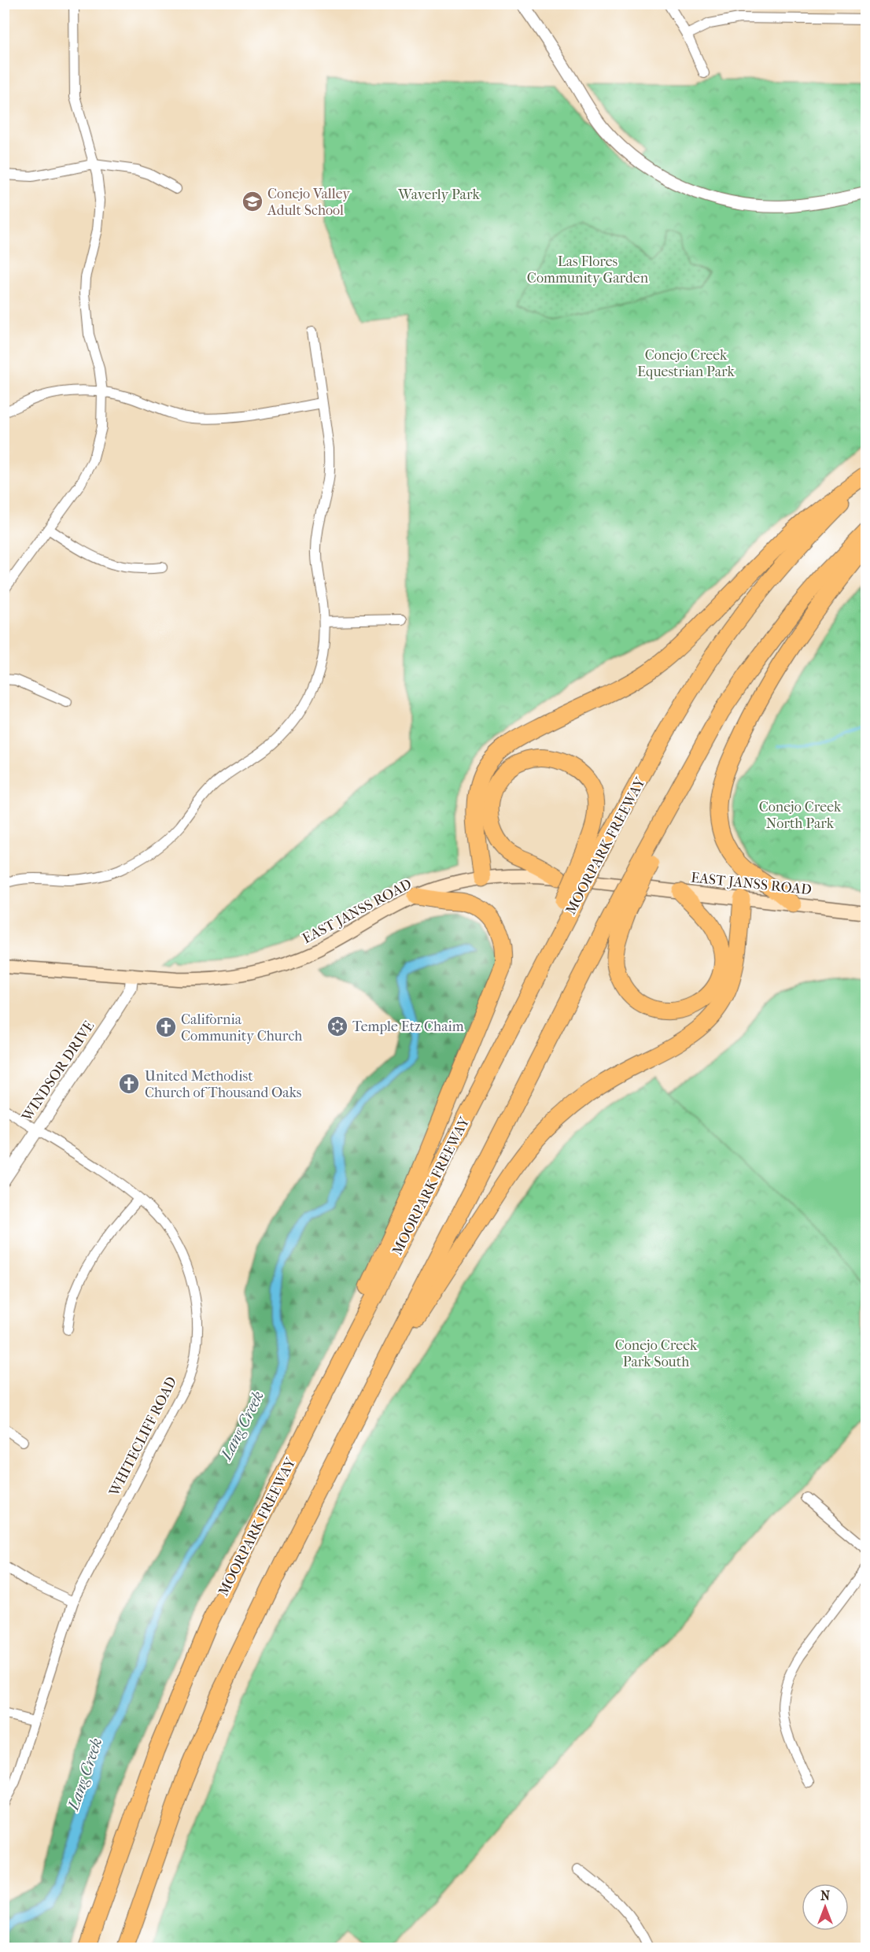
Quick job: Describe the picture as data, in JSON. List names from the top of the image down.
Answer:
{
  "streets": {
    "highway": ["MOORPARK FREEWAY"],
    "main road": ["EAST JANSS ROAD"],
    "street": ["WINDSOR DRIVE", "WHITECLIFF ROAD"]
  },
  "crossings": [
    ["EAST JANSS ROAD", "WINDSOR DRIVE"],
    ["WINDSOR DRIVE", "WHITECLIFF ROAD"]
  ],
  "water": ["Lang Creek"],
  "parks": [
    "Waverly Park",
    "Las Flores Community Garden",
    "Conejo Creek Equestrian Park",
    "Conejo Creek North Park",
    "Conejo Creek Park South"
  ],
  "places": {
    "school or university": ["Conejo Valley Adult School"],
    "synagogue": ["Temple Etz Chaim"],
    "church": ["California Community Church", "United Methodist Church of Thousand Oaks"]
  },
  "north": "top"
}
